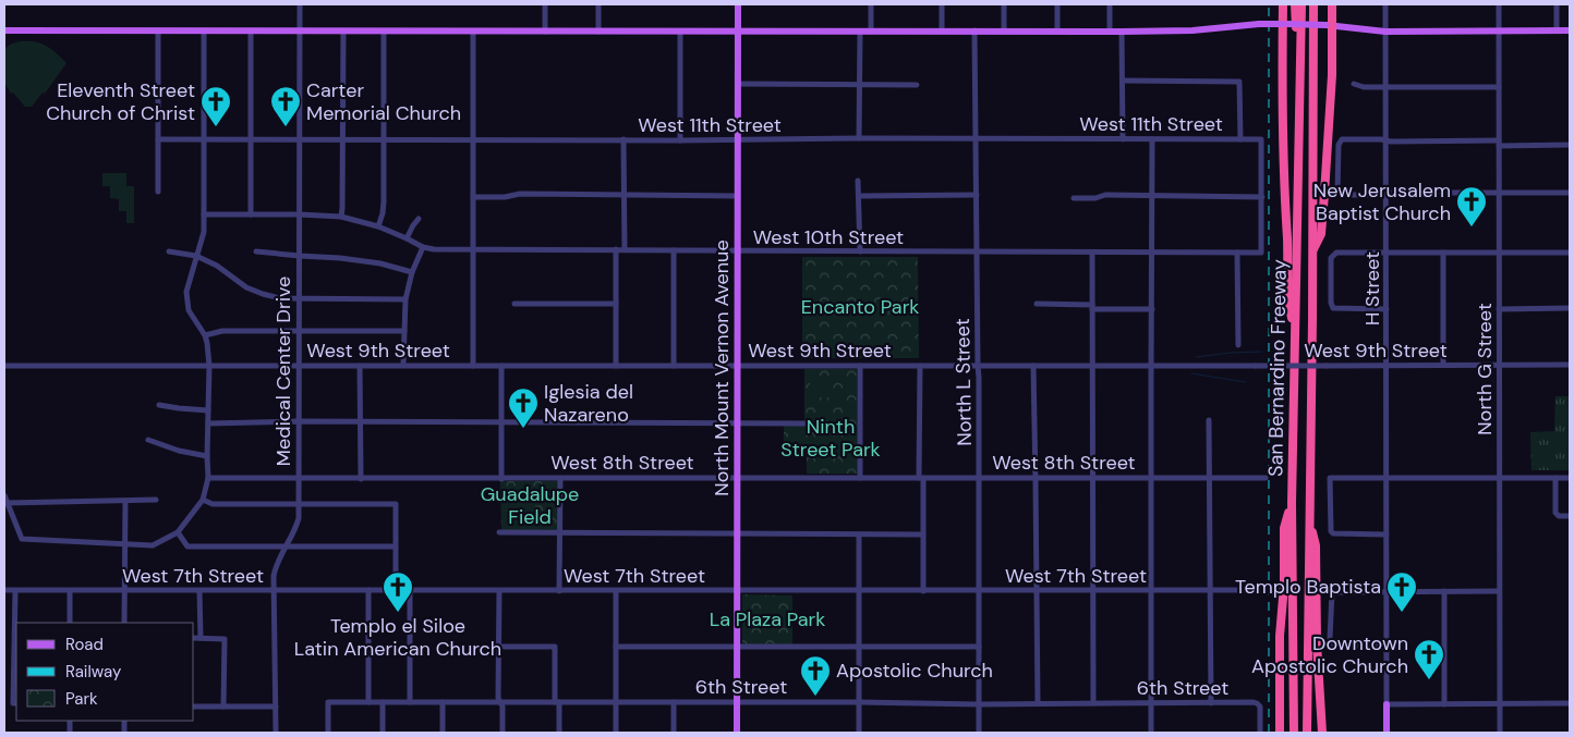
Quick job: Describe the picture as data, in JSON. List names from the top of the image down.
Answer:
{
  "streets": {
    "highway": ["San Bernardino Freeway"],
    "main road": ["North Mount Vernon Avenue"],
    "street": [
      "West 11th Street",
      "West 10th Street",
      "H Street",
      "West 9th Street",
      "North G Street",
      "Medical Center Drive",
      "North L Street",
      "West 8th Street",
      "West 7th Street",
      "6th Street"
    ]
  },
  "crossings": [
    ["West 11th Street", "West 10th Street"],
    ["West 11th Street", "North Mount Vernon Avenue"],
    ["West 11th Street", "Medical Center Drive"],
    ["West 11th Street", "North L Street"],
    ["West 10th Street", "North Mount Vernon Avenue"],
    ["West 10th Street", "Medical Center Drive"],
    ["West 10th Street", "North L Street"],
    ["H Street", "West 9th Street"],
    ["West 9th Street", "North Mount Vernon Avenue"],
    ["West 9th Street", "North G Street"],
    ["West 9th Street", "Medical Center Drive"],
    ["West 9th Street", "North L Street"],
    ["North Mount Vernon Avenue", "West 8th Street"],
    ["North Mount Vernon Avenue", "West 7th Street"],
    ["North Mount Vernon Avenue", "6th Street"],
    ["Medical Center Drive", "West 8th Street"],
    ["Medical Center Drive", "West 7th Street"],
    ["North L Street", "West 8th Street"],
    ["North L Street", "West 7th Street"],
    ["North L Street", "6th Street"]
  ],
  "parks": [
    "Encanto Park",
    "Ninth Street Park",
    "Guadalupe Field",
    "La Plaza Park"
  ],
  "places": {
    "church": [
      "Eleventh Street Church of Christ",
      "Carter Memorial Church",
      "New Jerusalem Baptist Church",
      "Iglesia del Nazareno",
      "Templo el Siloe Latin American Church",
      "Templo Baptista",
      "Downtown Apostolic Church",
      "Apostolic Church"
    ]
  },
  "legend": ["Road", "Railway", "Park"]
}
